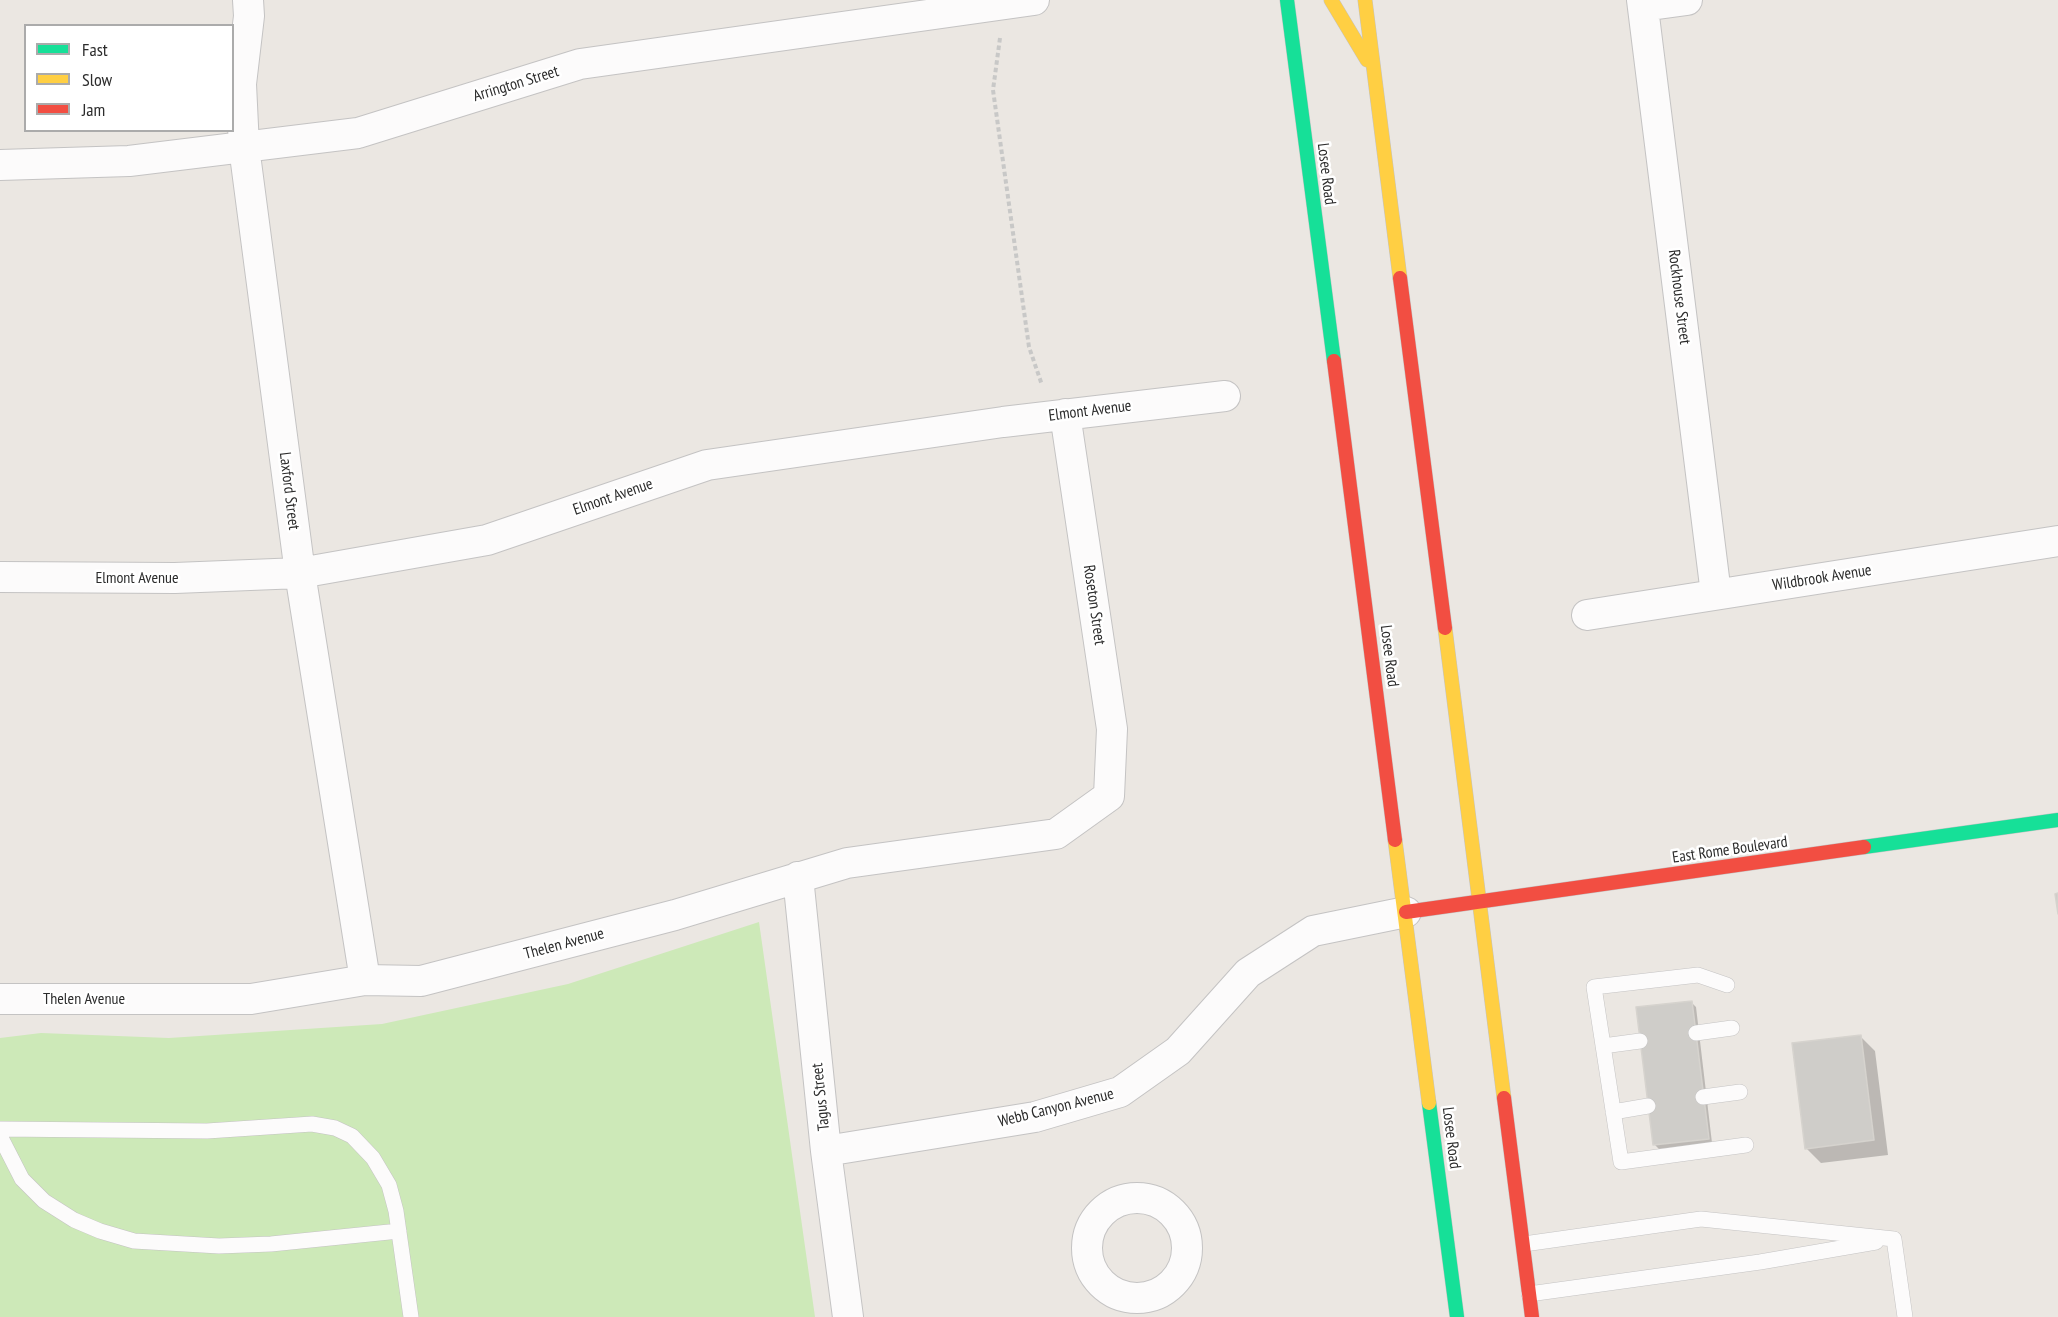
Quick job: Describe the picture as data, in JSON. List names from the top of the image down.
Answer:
{
  "streets": {
    "main road": ["Losee Road", "East Rome Boulevard"],
    "street": [
      "Arrington Street",
      "Rockhouse Street",
      "Elmont Avenue",
      "Laxford Street",
      "Wildbrook Avenue",
      "Roseton Street",
      "Thelen Avenue",
      "Tagus Street",
      "Webb Canyon Avenue"
    ]
  },
  "crossings": [
    ["Arrington Street", "Laxford Street"],
    ["Losee Road", "East Rome Boulevard"],
    ["Losee Road", "Webb Canyon Avenue"],
    ["Rockhouse Street", "Wildbrook Avenue"],
    ["Elmont Avenue", "Laxford Street"],
    ["Elmont Avenue", "Roseton Street"],
    ["Laxford Street", "Thelen Avenue"],
    ["Roseton Street", "Thelen Avenue"],
    ["East Rome Boulevard", "Webb Canyon Avenue"],
    ["Thelen Avenue", "Tagus Street"],
    ["Tagus Street", "Webb Canyon Avenue"]
  ],
  "legend": ["Fast", "Slow", "Jam"]
}
